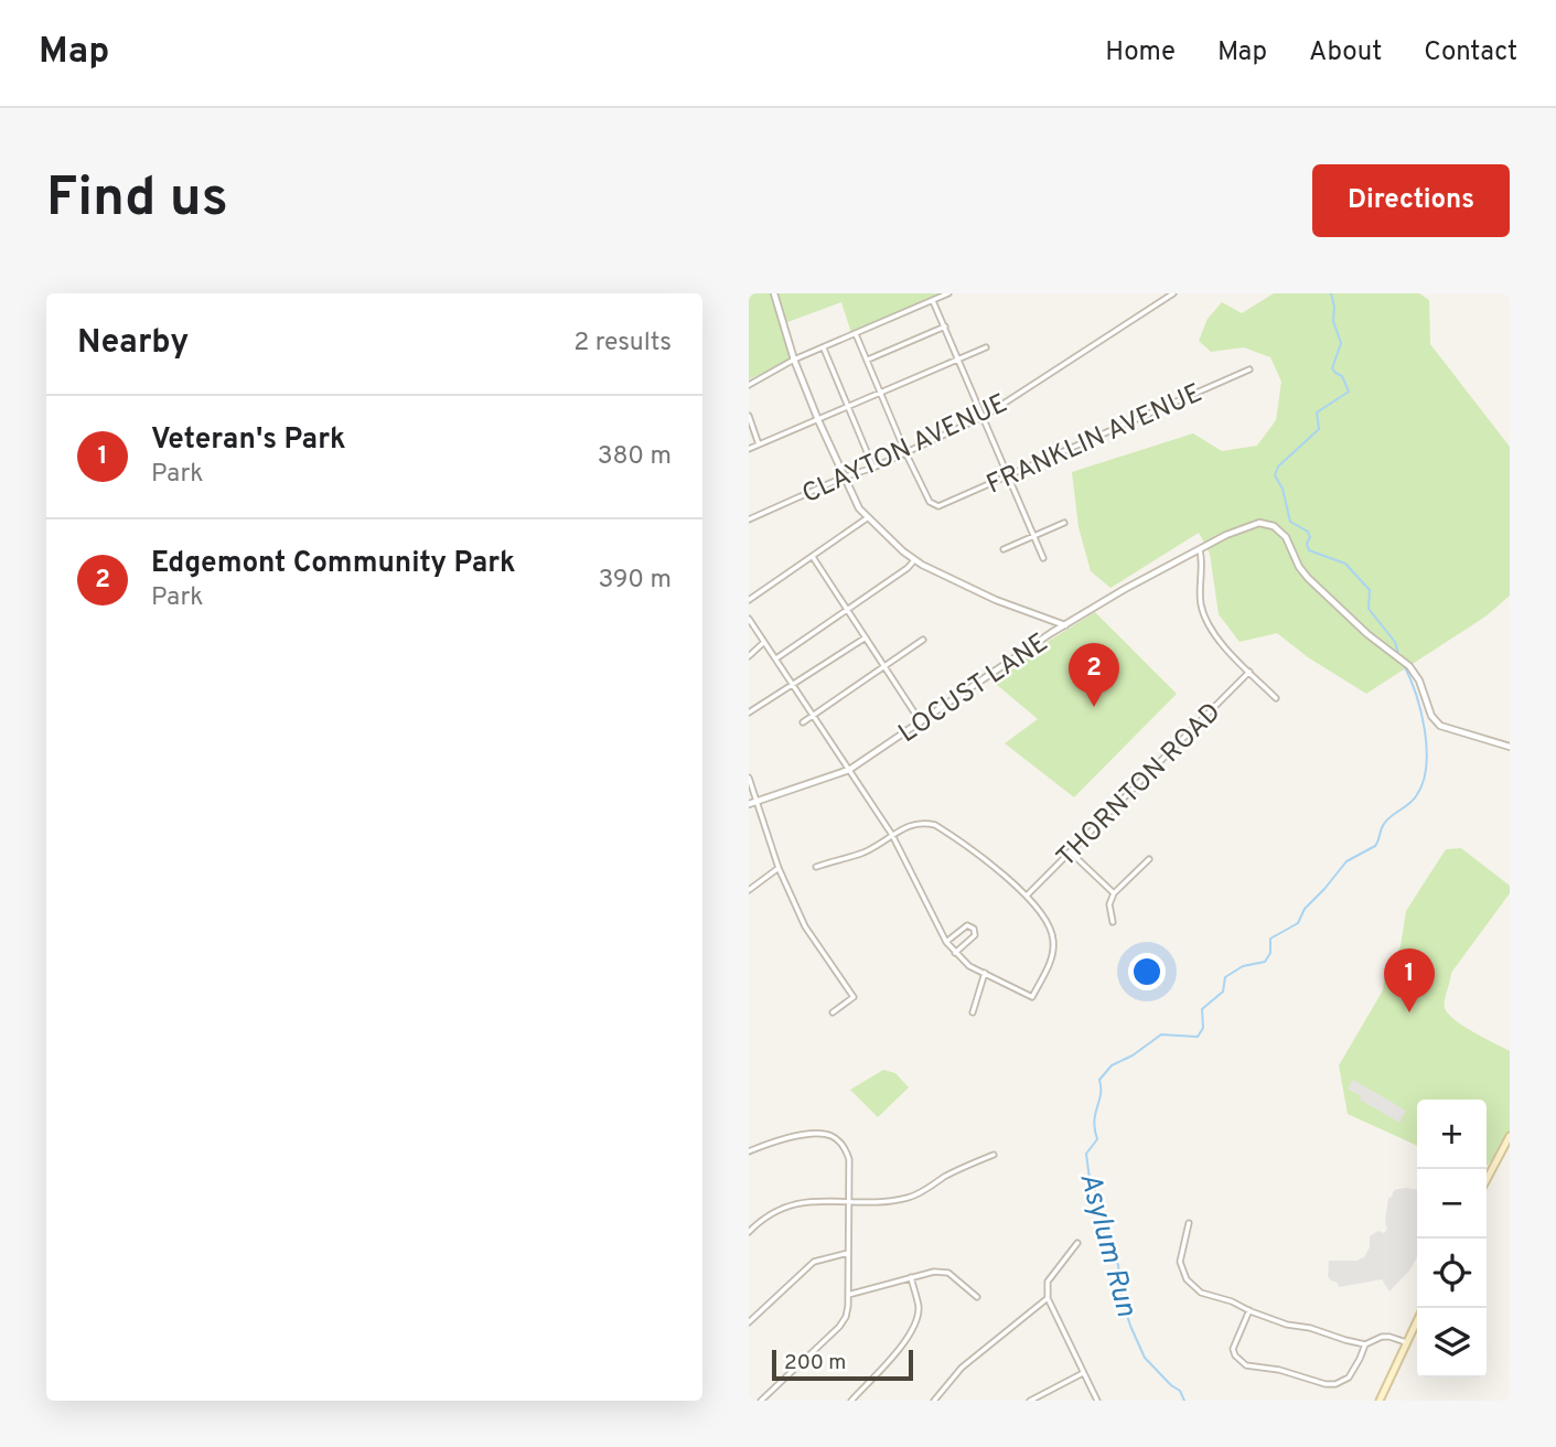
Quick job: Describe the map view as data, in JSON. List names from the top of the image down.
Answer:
{
  "streets": {
    "street": [
      "FRANKLIN AVENUE",
      "CLAYTON AVENUE",
      "LOCUST LANE",
      "THORNTON ROAD"
    ]
  },
  "crossings": [
    ["FRANKLIN AVENUE", "CLAYTON AVENUE"]
  ],
  "water": ["Asylum Run"],
  "scale_bar": "200 m",
  "page": {
    "header": "Map",
    "nav": [
      "Home",
      "Map",
      "About",
      "Contact"
    ],
    "buttons": "Directions",
    "title": "Find us",
    "heading": ["Nearby", "2 results"],
    "list": [
      {
        "mark": "1",
        "name": "Veteran's Park",
        "note": "Park",
        "value": "380 m"
      },
      {
        "mark": "2",
        "name": "Edgemont Community Park",
        "note": "Park",
        "value": "390 m"
      }
    ],
    "pins": ["2", "1"],
    "map_buttons": ["+", "−"],
    "scale": "200 m"
  }
}
